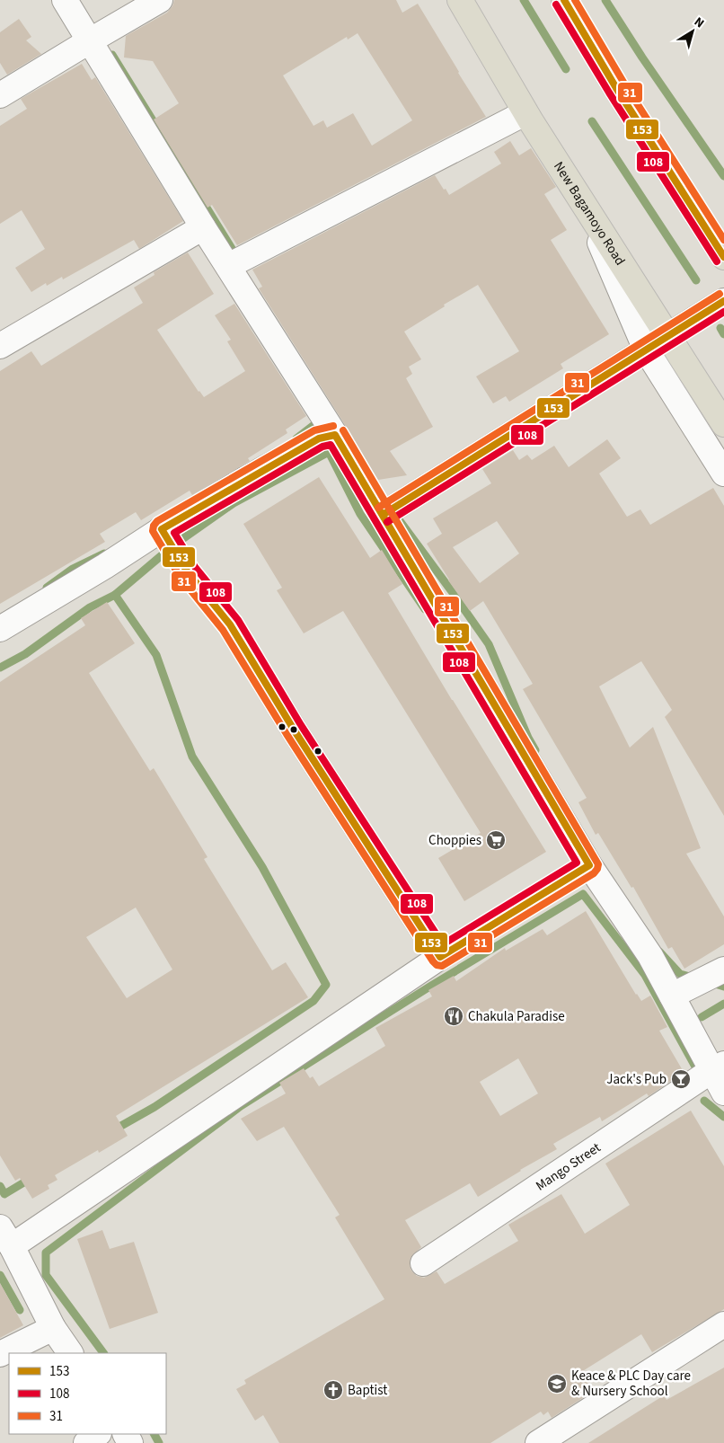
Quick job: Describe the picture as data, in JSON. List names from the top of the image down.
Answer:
{
  "streets": {
    "highway": ["New Bagamoyo Road"],
    "street": ["Mango Street"]
  },
  "places": {
    "supermarket": ["Choppies"],
    "restaurant": ["Chakula Paradise"],
    "bar": ["Jack's Pub"],
    "school or university": ["Keace & PLC Day care & Nursery School"],
    "church": ["Baptist"]
  },
  "lines": ["transit line 153", "transit line 31", "transit line 108"],
  "legend": ["153", "108", "31"],
  "north": "top right"
}
